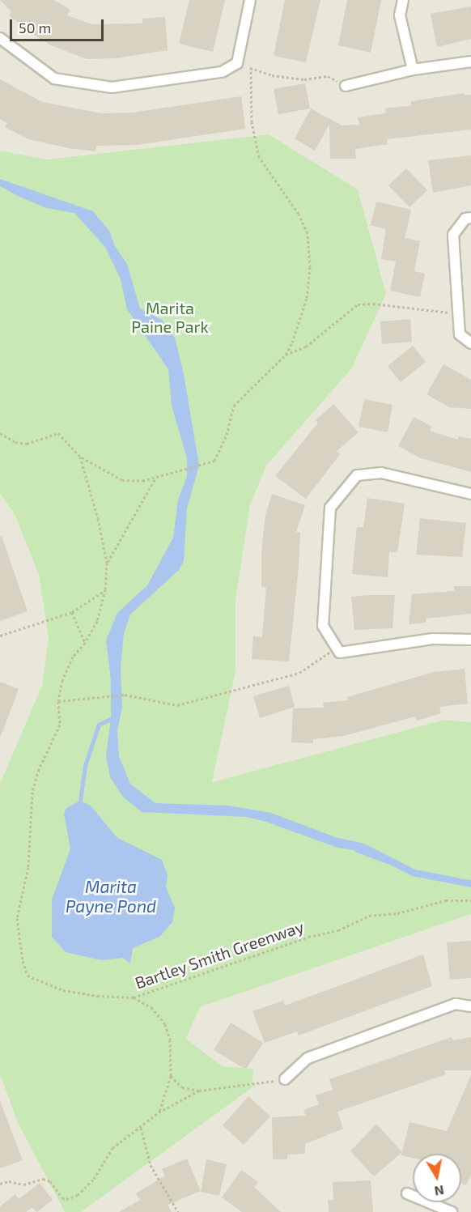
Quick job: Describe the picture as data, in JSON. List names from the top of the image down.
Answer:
{
  "streets": {
    "path": ["Bartley Smith Greenway"]
  },
  "water": ["Marita Payne Pond"],
  "parks": ["Marita Paine Park"],
  "scale_bar": "50 m",
  "north": "bottom"
}
